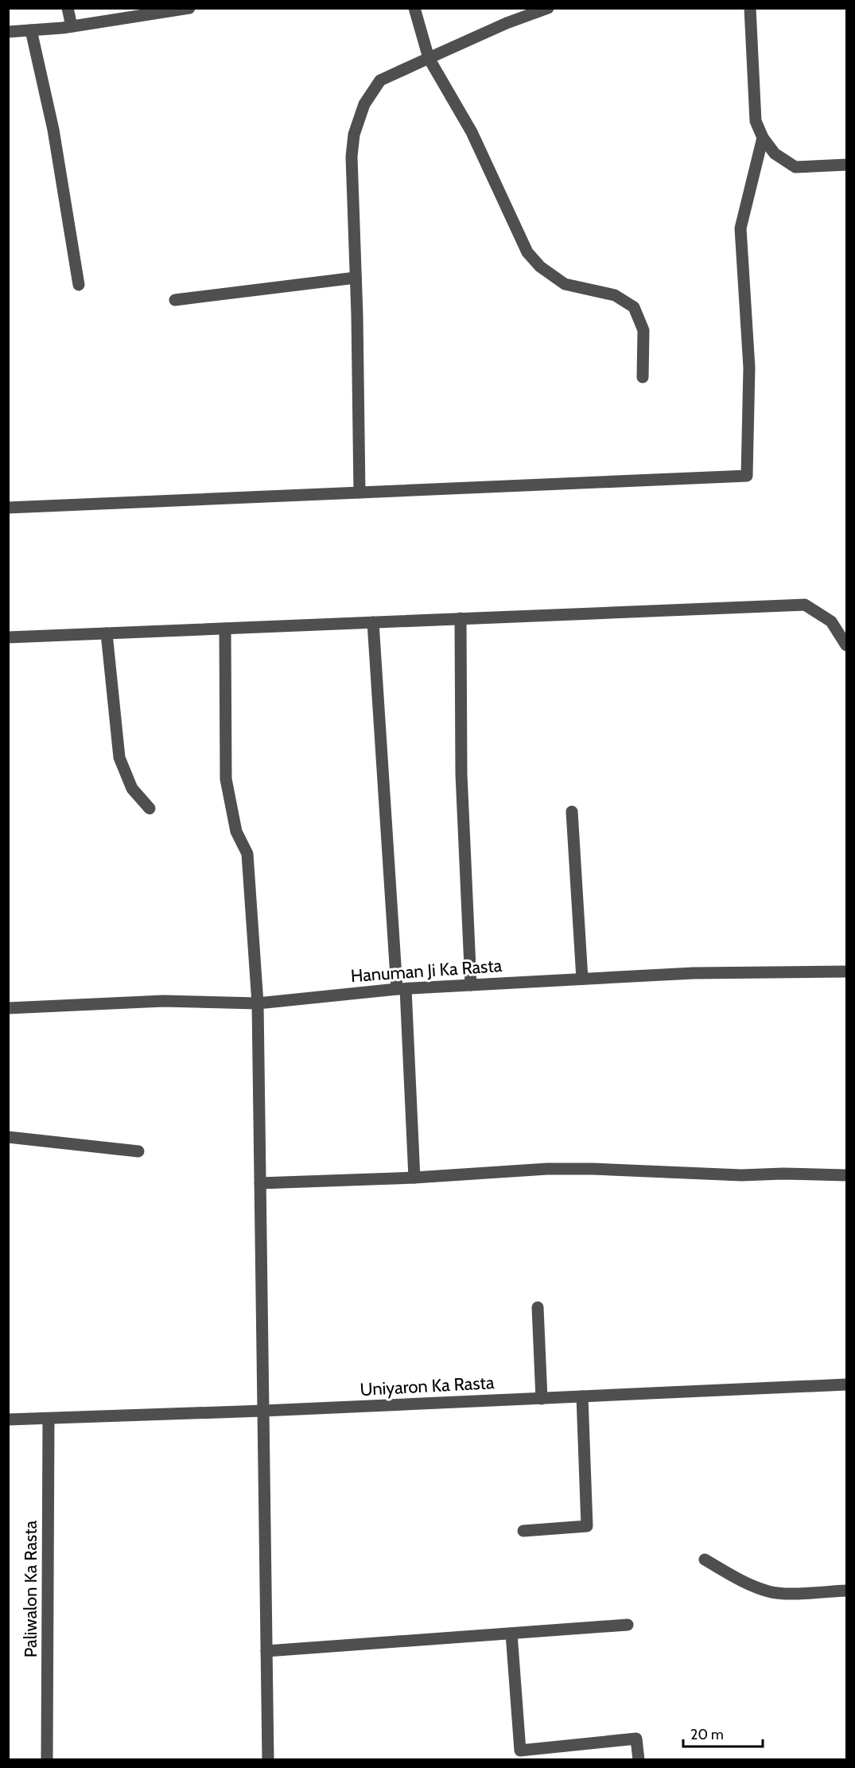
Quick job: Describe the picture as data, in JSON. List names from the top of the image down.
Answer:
{
  "streets": {
    "street": ["Hanuman Ji Ka Rasta", "Uniyaron Ka Rasta", "Paliwalon Ka Rasta"]
  },
  "crossings": [
    ["Uniyaron Ka Rasta", "Paliwalon Ka Rasta"]
  ],
  "scale_bar": "20 m"
}
